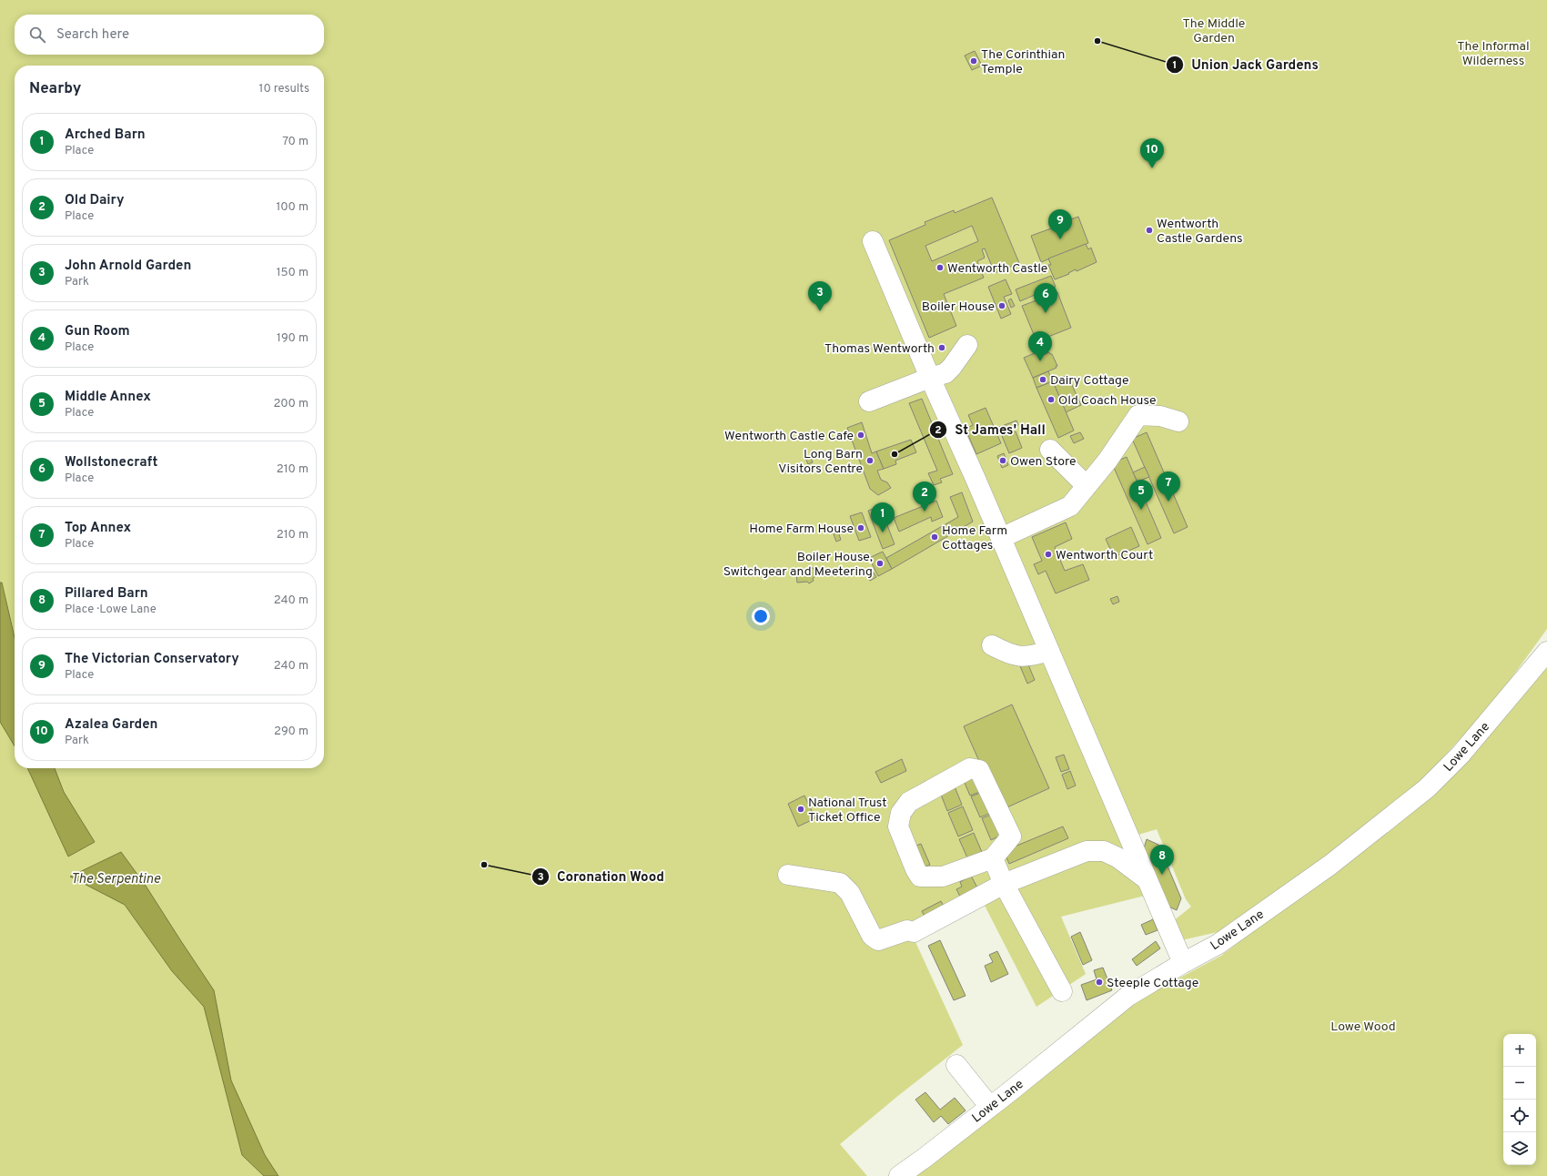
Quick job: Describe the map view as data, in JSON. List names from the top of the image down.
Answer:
{
  "streets": {
    "street": ["Lowe Lane"]
  },
  "water": ["The Serpentine"],
  "parks": ["The Middle Garden", "The Informal Wilderness", "Lowe Wood"],
  "places": [
    "Union Jack Gardens",
    "The Corinthian Temple",
    "Wentworth Castle Gardens",
    "Wentworth Castle",
    "Boiler House",
    "Thomas Wentworth",
    "Dairy Cottage",
    "Old Coach House",
    "Wentworth Castle Cafe",
    "St James' Hall",
    "Long Barn Visitors Centre",
    "Owen Store",
    "Home Farm House",
    "Home Farm Cottages",
    "Wentworth Court",
    "Boiler House, Switchgear and Meetering",
    "National Trust Ticket Office",
    "Coronation Wood",
    "Steeple Cottage"
  ],
  "page": {
    "search": "Search here",
    "heading": ["Nearby", "10 results"],
    "list": [
      {
        "mark": "1",
        "name": "Arched Barn",
        "note": "Place",
        "value": "70 m"
      },
      {
        "mark": "2",
        "name": "Old Dairy",
        "note": "Place",
        "value": "100 m"
      },
      {
        "mark": "3",
        "name": "John Arnold Garden",
        "note": "Park",
        "value": "150 m"
      },
      {
        "mark": "4",
        "name": "Gun Room",
        "note": "Place",
        "value": "190 m"
      },
      {
        "mark": "5",
        "name": "Middle Annex",
        "note": "Place",
        "value": "200 m"
      },
      {
        "mark": "6",
        "name": "Wollstonecraft",
        "note": "Place",
        "value": "210 m"
      },
      {
        "mark": "7",
        "name": "Top Annex",
        "note": "Place",
        "value": "210 m"
      },
      {
        "mark": "8",
        "name": "Pillared Barn",
        "note": "Place · Lowe Lane",
        "value": "240 m"
      },
      {
        "mark": "9",
        "name": "The Victorian Conservatory",
        "note": "Place",
        "value": "240 m"
      },
      {
        "mark": "10",
        "name": "Azalea Garden",
        "note": "Park",
        "value": "290 m"
      }
    ],
    "pins": [
      "10",
      "9",
      "3",
      "6",
      "4",
      "7",
      "5",
      "2",
      "1",
      "8"
    ],
    "map_buttons": ["+", "−"]
  }
}
